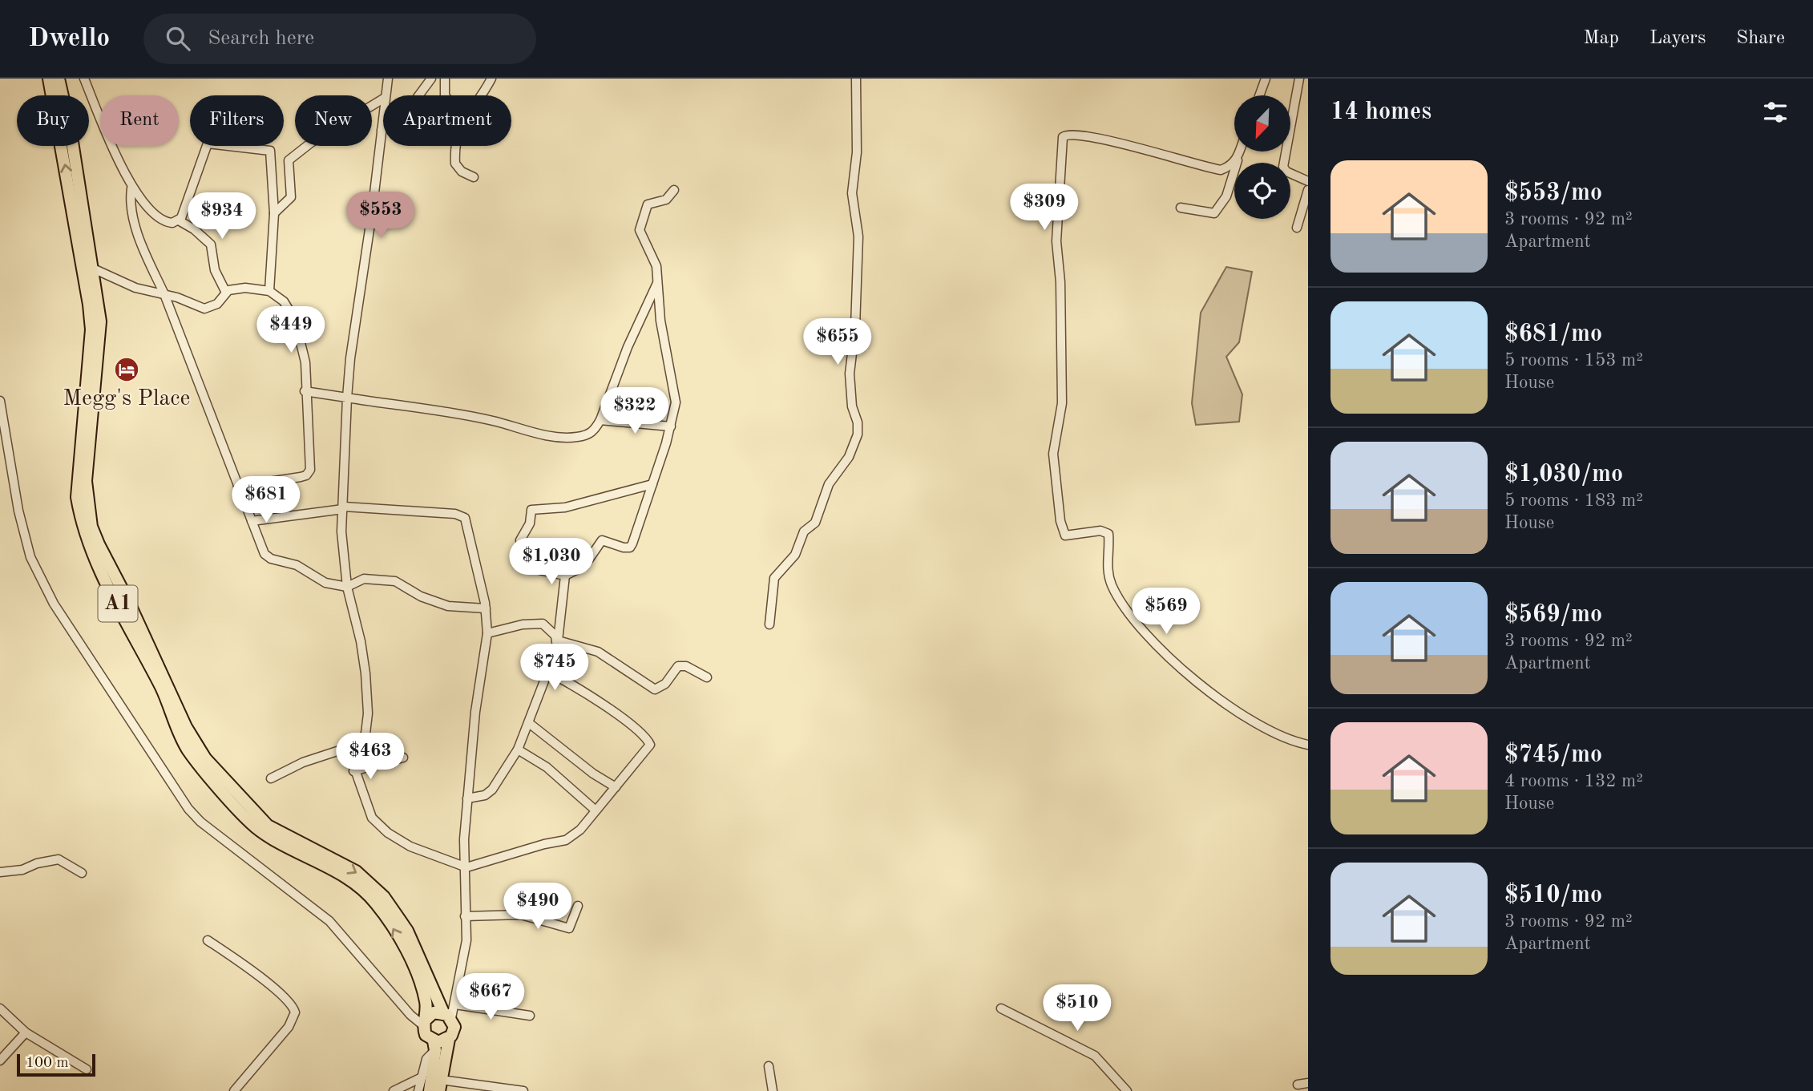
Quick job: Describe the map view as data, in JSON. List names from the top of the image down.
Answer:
{
  "streets": {
    "highway": ["A1"]
  },
  "places": {
    "hotel": ["Megg's Place"]
  },
  "scale_bar": "100 m",
  "north": "bottom left",
  "page": {
    "header": "Dwello",
    "search": "Search here",
    "nav": ["Map", "Layers", "Share"],
    "heading": "14 homes",
    "chip": [
      "Buy",
      "Rent",
      "Filters",
      "New",
      "Apartment"
    ],
    "list": [
      {
        "name": "$553/mo",
        "note": "3 rooms · 92 m² · Apartment"
      },
      {
        "name": "$681/mo",
        "note": "5 rooms · 153 m² · House"
      },
      {
        "name": "$1,030/mo",
        "note": "5 rooms · 183 m² · House"
      },
      {
        "name": "$569/mo",
        "note": "3 rooms · 92 m² · Apartment"
      },
      {
        "name": "$745/mo",
        "note": "4 rooms · 132 m² · House"
      },
      {
        "name": "$510/mo",
        "note": "3 rooms · 92 m² · Apartment"
      }
    ],
    "price": [
      "$309",
      "$553",
      "$934",
      "$449",
      "$655",
      "$322",
      "$681",
      "$1,030",
      "$569",
      "$745",
      "$463",
      "$490",
      "$667",
      "$510"
    ],
    "scale": "100 m"
  }
}
